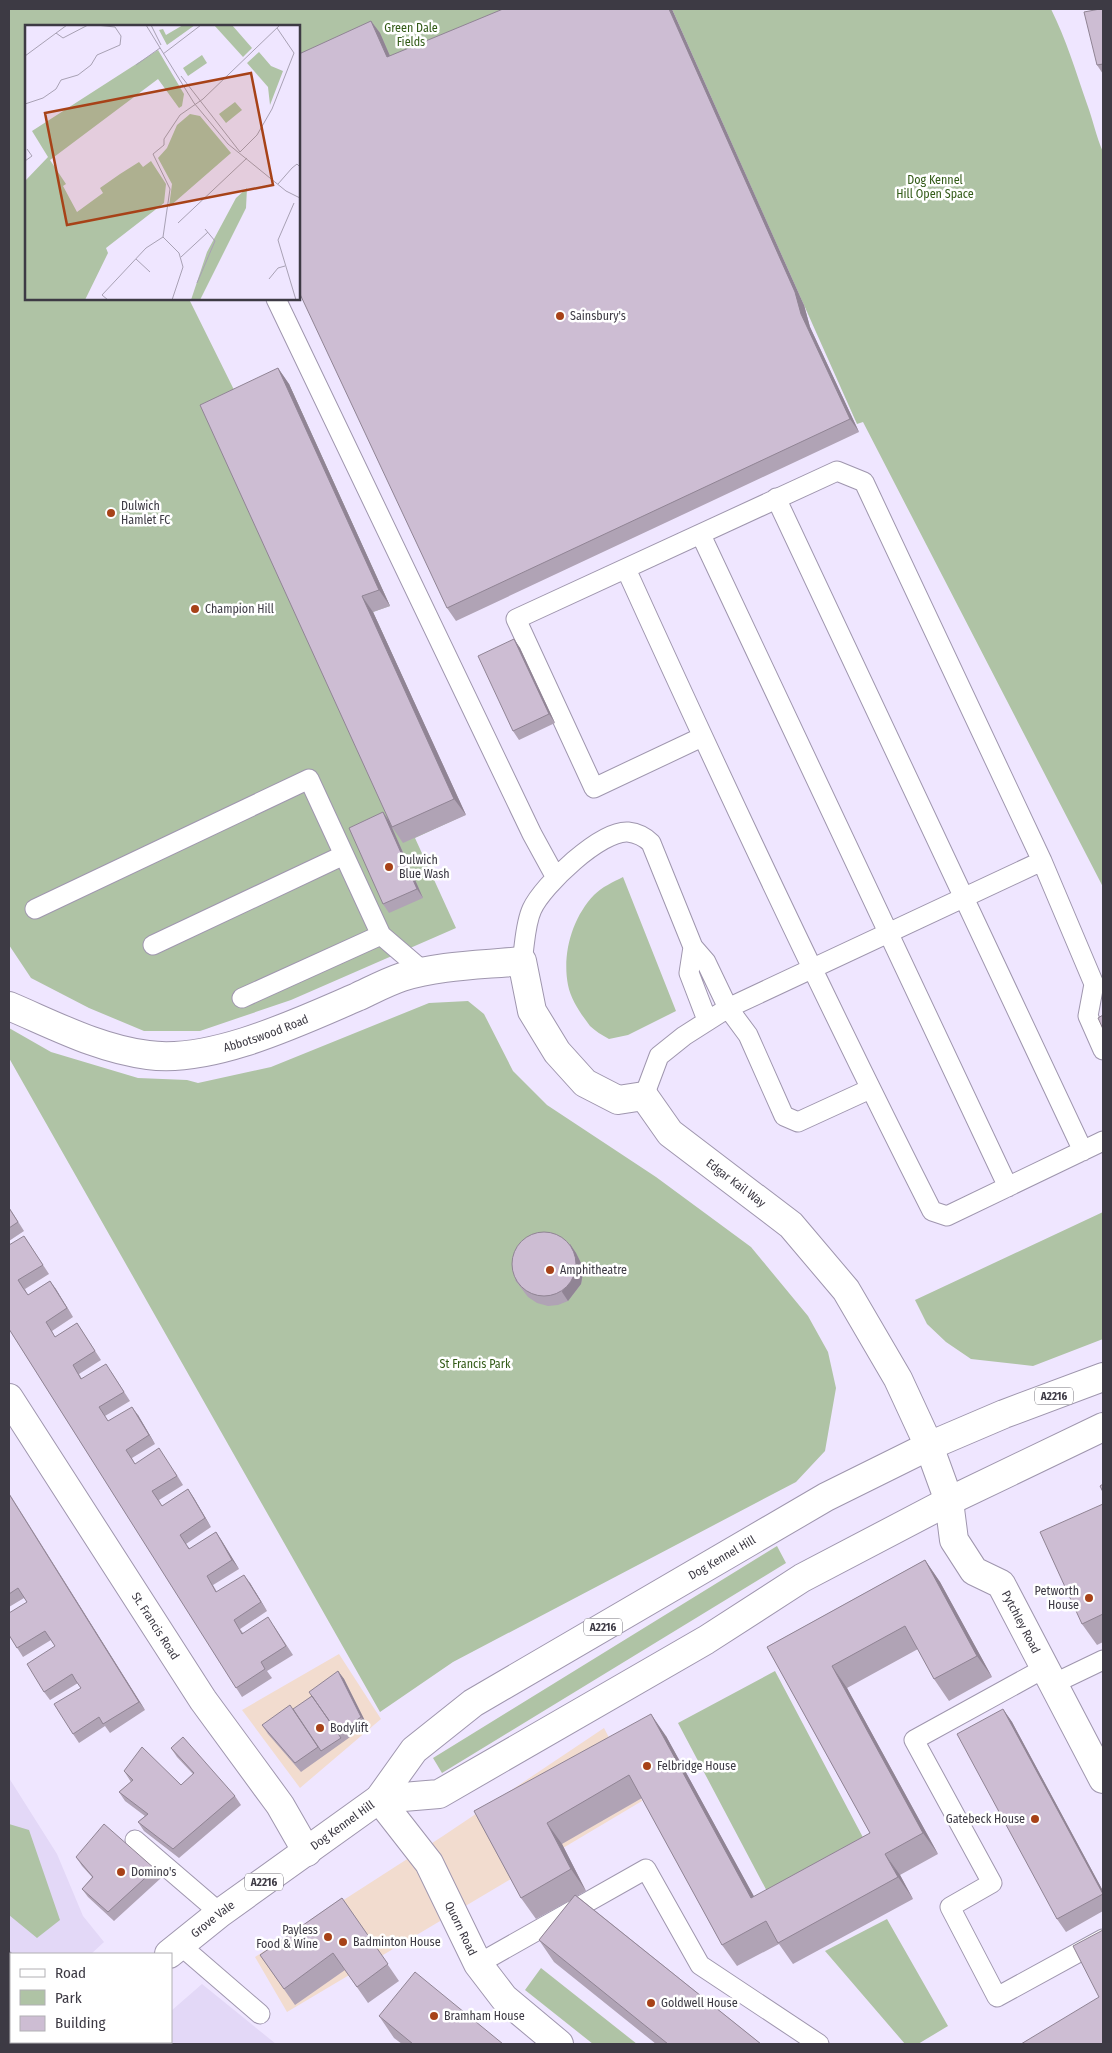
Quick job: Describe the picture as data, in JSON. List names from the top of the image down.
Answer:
{
  "streets": {
    "street": [
      "Abbotswood Road",
      "Edgar Kail Way",
      "A2216",
      "Dog Kennel Hill",
      "Pytchley Road",
      "St. Francis Road",
      "Grove Vale",
      "Quorn Road"
    ]
  },
  "crossings": [
    ["Edgar Kail Way", "Dog Kennel Hill"],
    ["Edgar Kail Way", "Pytchley Road"],
    ["Dog Kennel Hill", "Pytchley Road"],
    ["Dog Kennel Hill", "St. Francis Road"],
    ["Dog Kennel Hill", "Grove Vale"],
    ["Dog Kennel Hill", "Quorn Road"],
    ["St. Francis Road", "Grove Vale"]
  ],
  "parks": ["Green Dale Fields", "Dog Kennel Hill Open Space", "St Francis Park"],
  "places": [
    "Sainsbury's",
    "Dulwich Hamlet FC",
    "Champion Hill",
    "Dulwich Blue Wash",
    "Amphitheatre",
    "Petworth House",
    "Bodylift",
    "Felbridge House",
    "Gatebeck House",
    "Domino's",
    "Payless Food & Wine",
    "Badminton House",
    "Goldwell House",
    "Bramham House"
  ],
  "legend": ["Road", "Park", "Building"]
}
